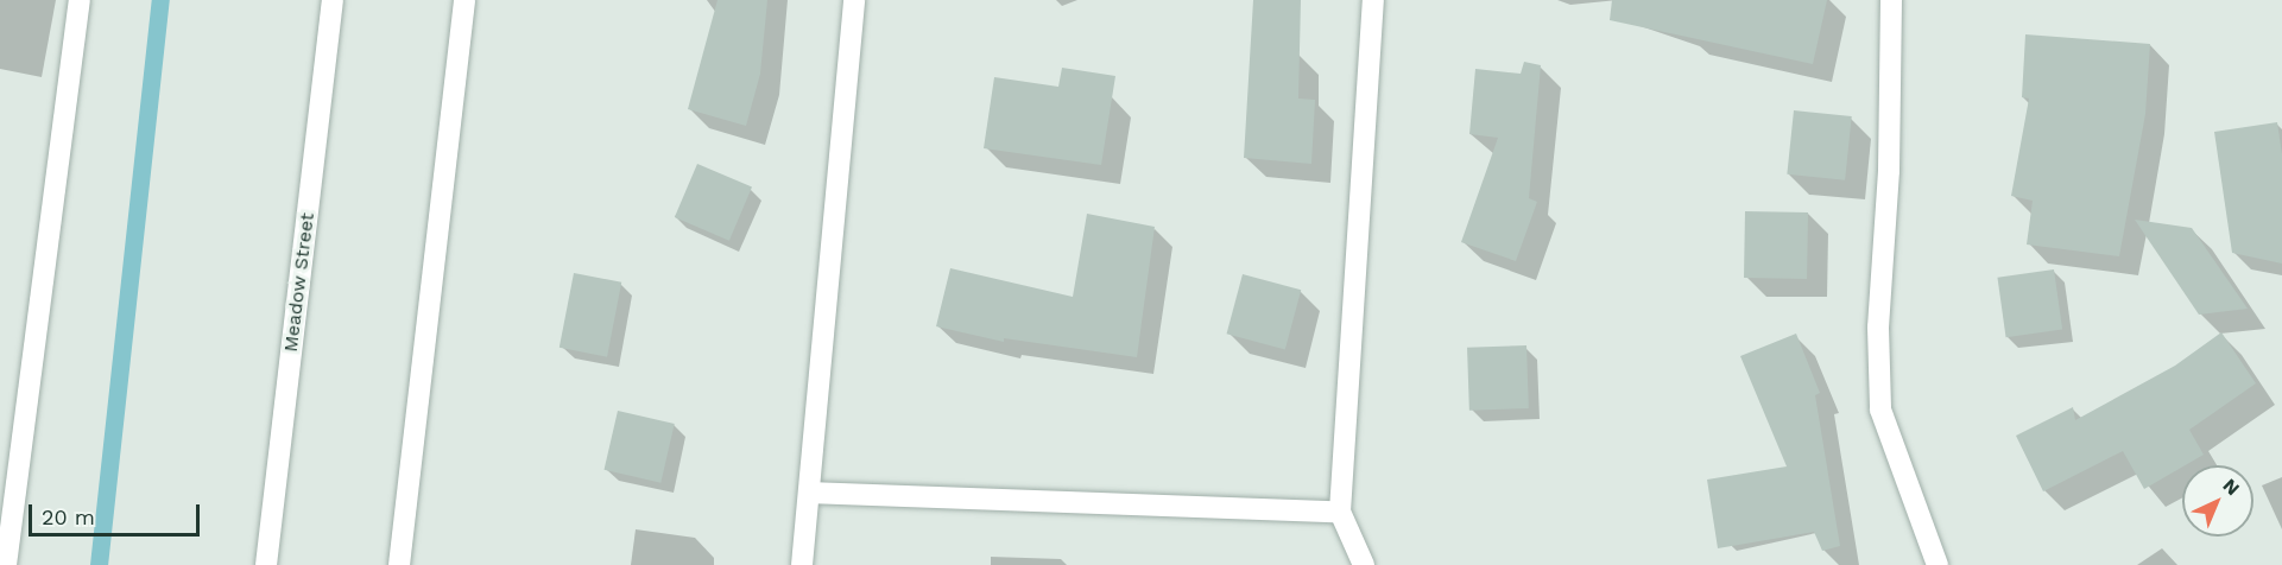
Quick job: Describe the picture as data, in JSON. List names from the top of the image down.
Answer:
{
  "streets": {
    "street": ["Meadow Street"]
  },
  "scale_bar": "20 m",
  "north": "top right"
}
